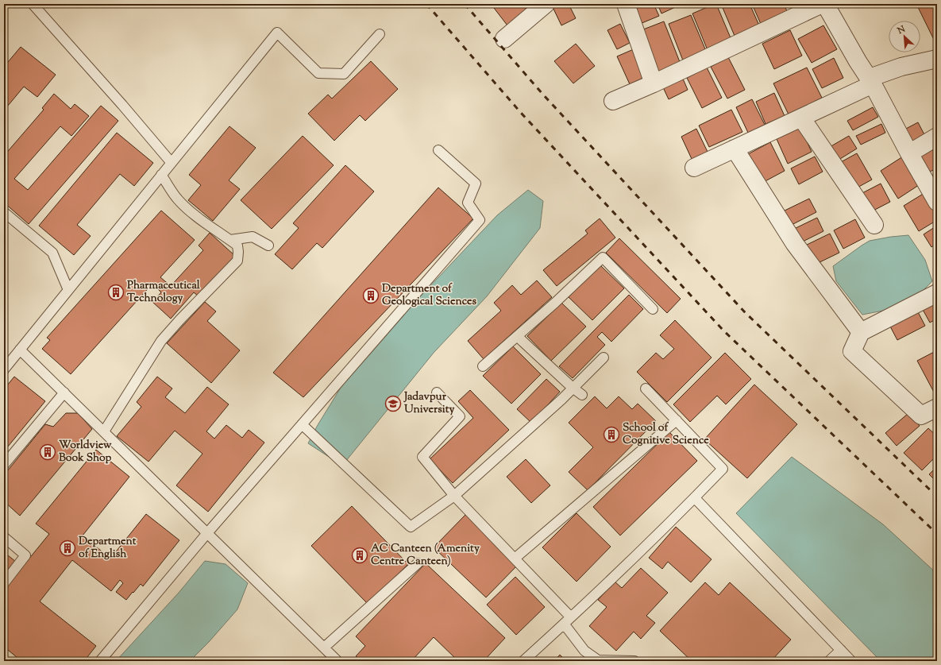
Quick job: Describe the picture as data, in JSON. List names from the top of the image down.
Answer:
{
  "places": {
    "building": [
      "Pharmaceutical Technology",
      "Department of Geological Sciences",
      "School of Cognitive Science",
      "Worldview Book Shop",
      "Department of English",
      "AC Canteen (Amenity Centre Canteen)"
    ],
    "school or university": ["Jadavpur University"]
  },
  "north": "top left"
}
